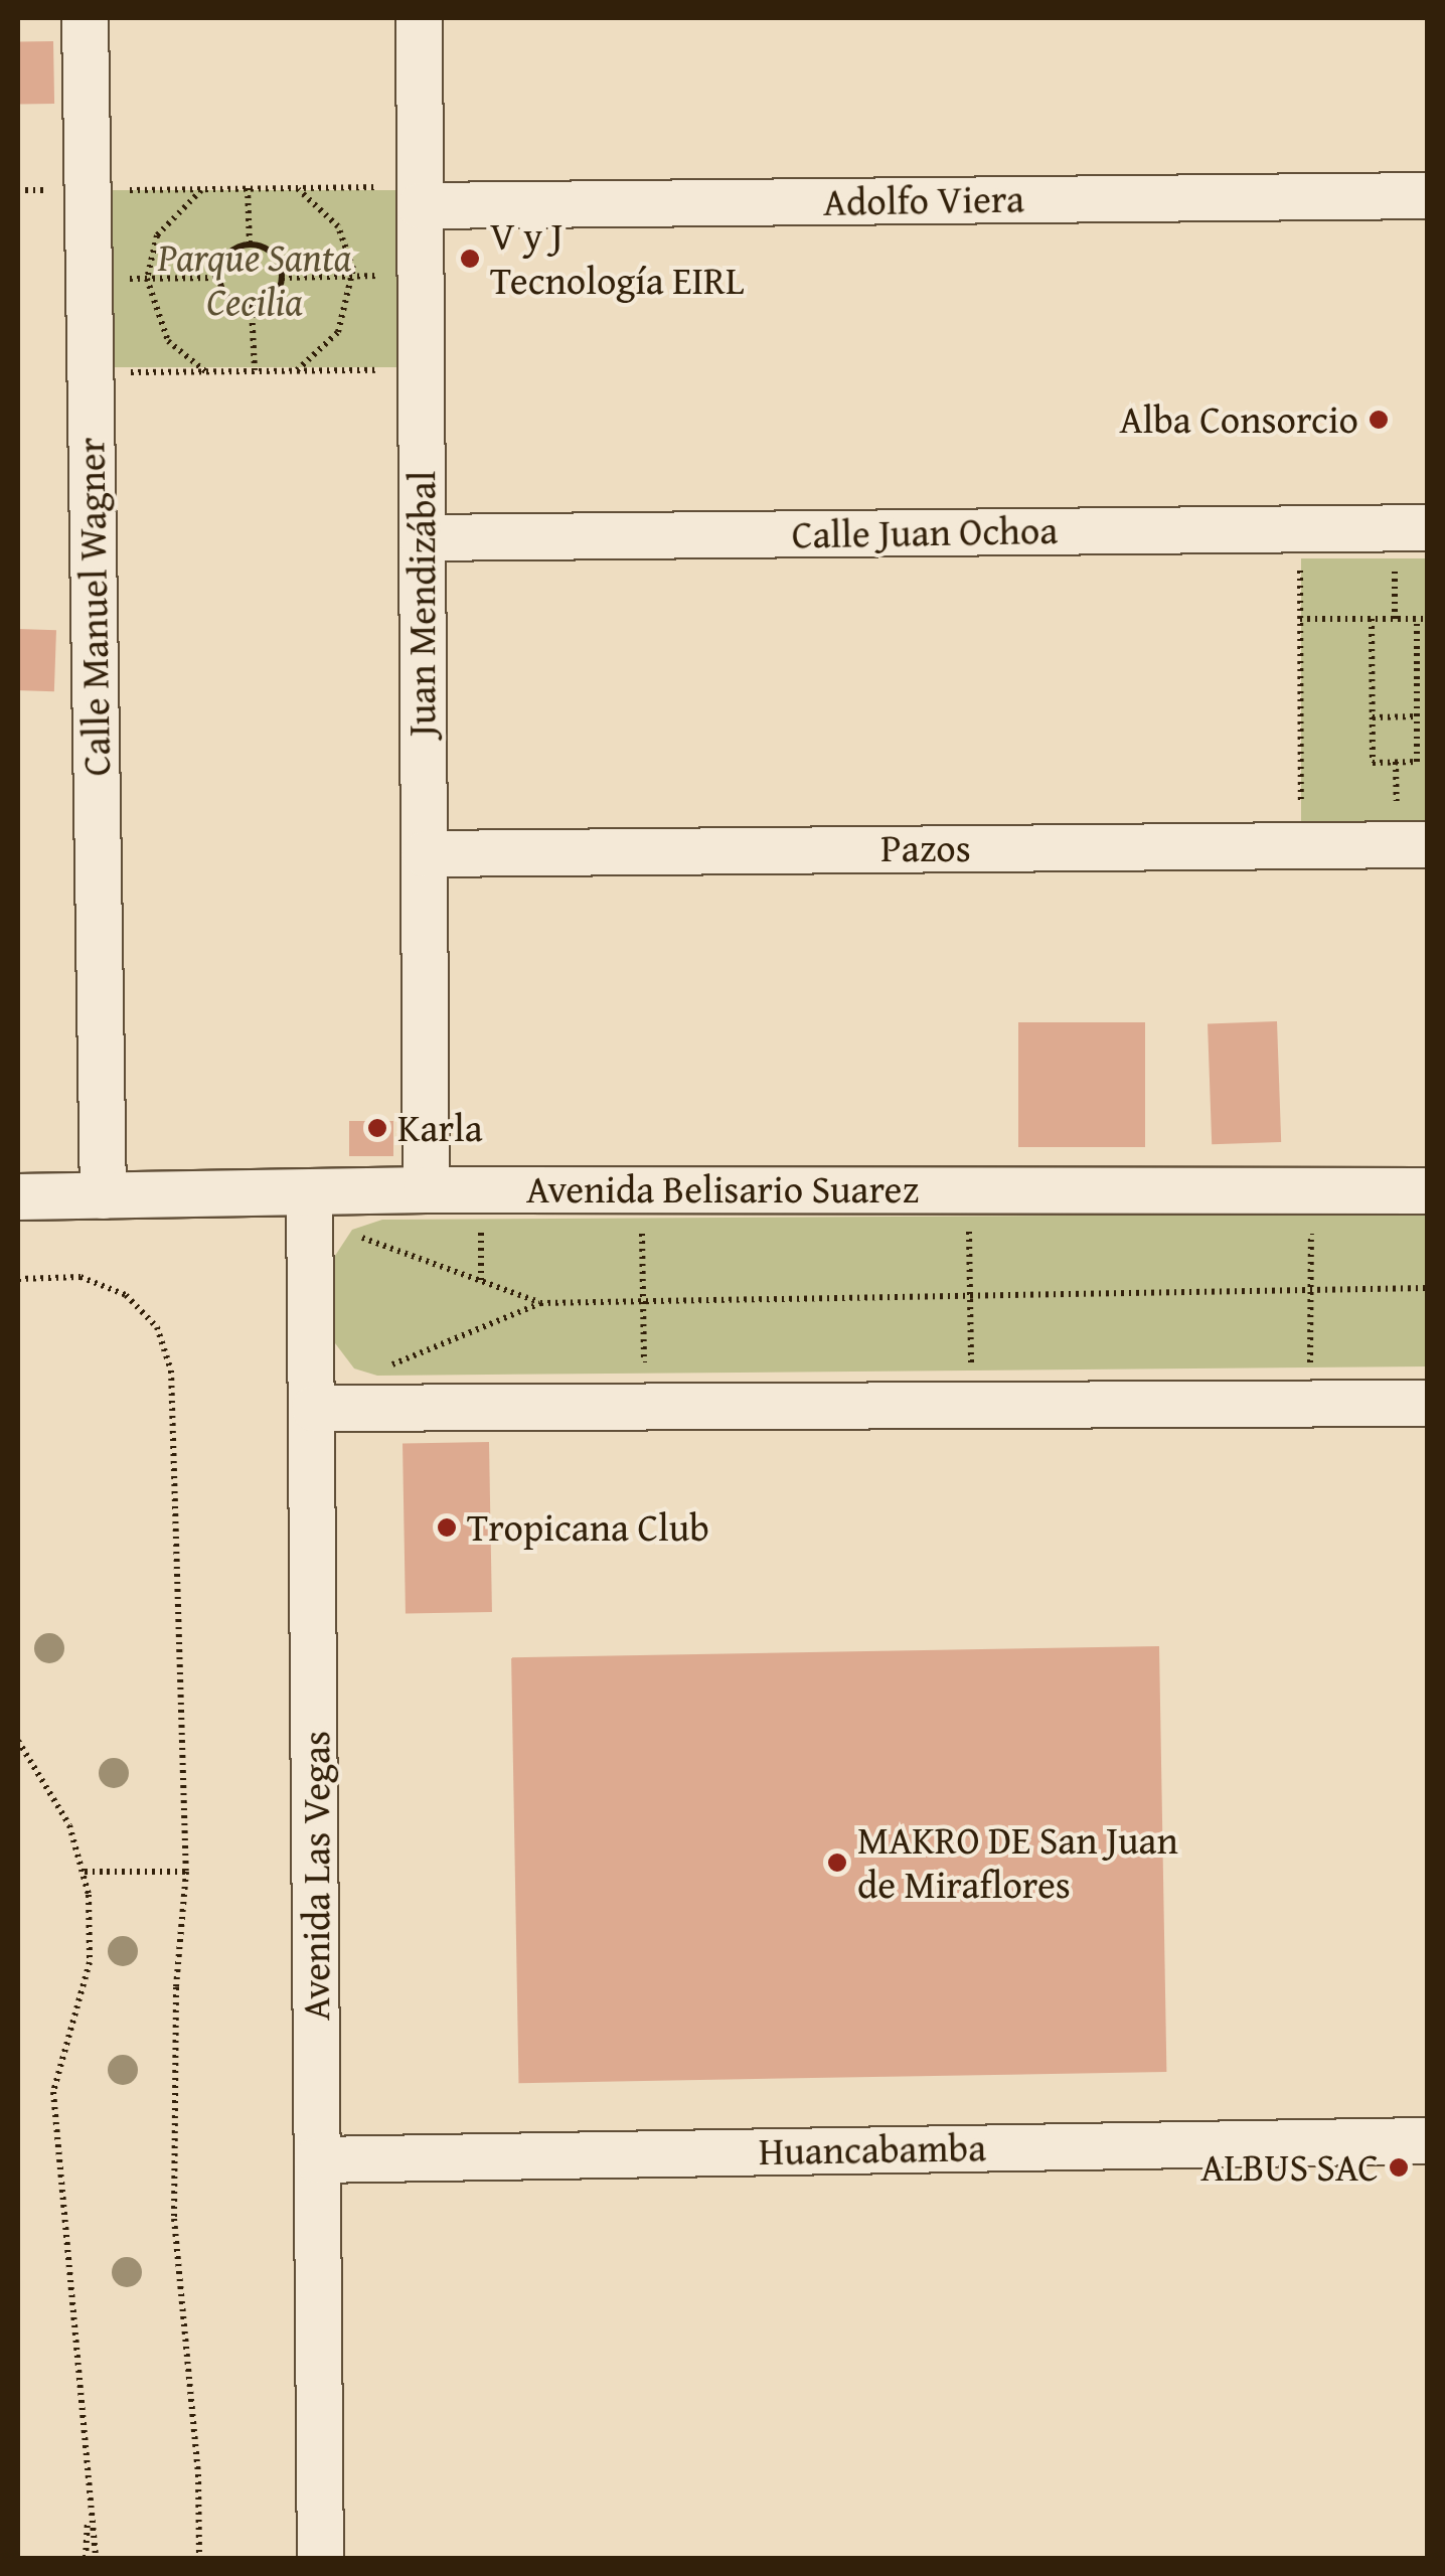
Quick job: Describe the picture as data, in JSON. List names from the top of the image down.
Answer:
{
  "streets": {
    "street": [
      "Adolfo Viera",
      "Calle Juan Ochoa",
      "Juan Mendizábal",
      "Calle Manuel Wagner",
      "Pazos",
      "Avenida Belisario Suarez",
      "Avenida Las Vegas",
      "Huancabamba"
    ]
  },
  "crossings": [
    ["Adolfo Viera", "Juan Mendizábal"],
    ["Calle Juan Ochoa", "Juan Mendizábal"],
    ["Juan Mendizábal", "Pazos"],
    ["Juan Mendizábal", "Avenida Belisario Suarez"],
    ["Calle Manuel Wagner", "Avenida Belisario Suarez"],
    ["Avenida Belisario Suarez", "Avenida Las Vegas"],
    ["Avenida Las Vegas", "Huancabamba"]
  ],
  "parks": ["Parque Santa Cecilia"],
  "places": [
    "V y J Tecnología EIRL",
    "Alba Consorcio",
    "Karla",
    "Tropicana Club",
    "MAKRO DE San Juan de Miraflores",
    "ALBUS SAC"
  ]
}
